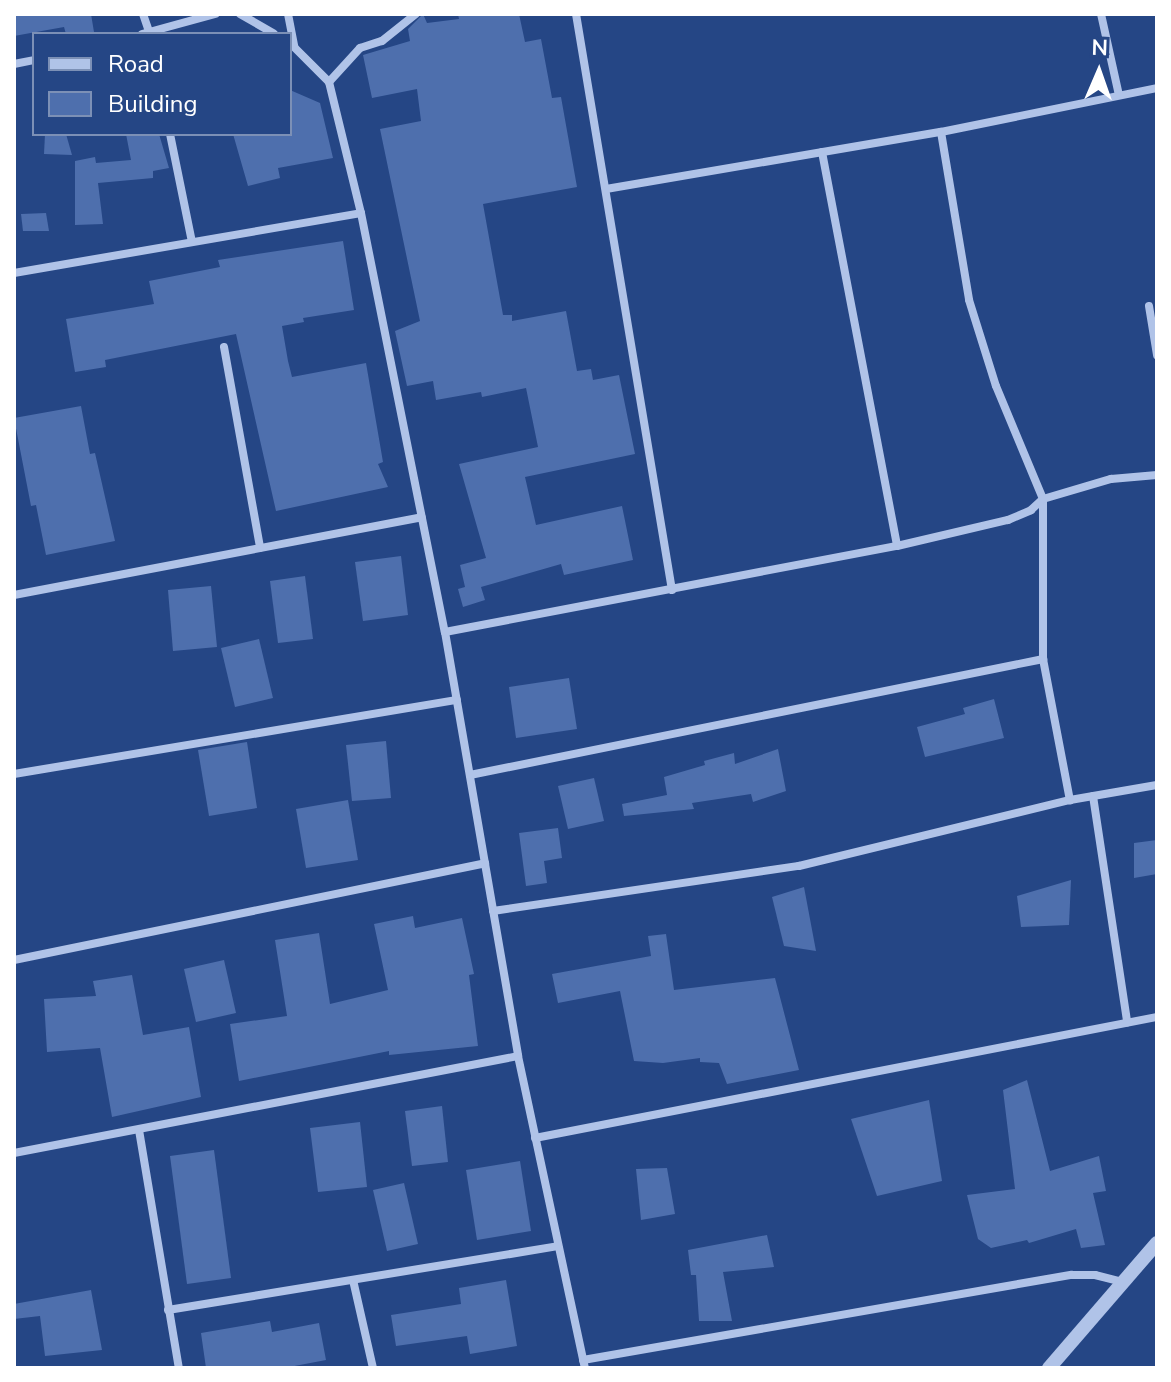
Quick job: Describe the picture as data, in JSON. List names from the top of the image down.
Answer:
{
  "legend": ["Road", "Building"],
  "north": "top"
}
